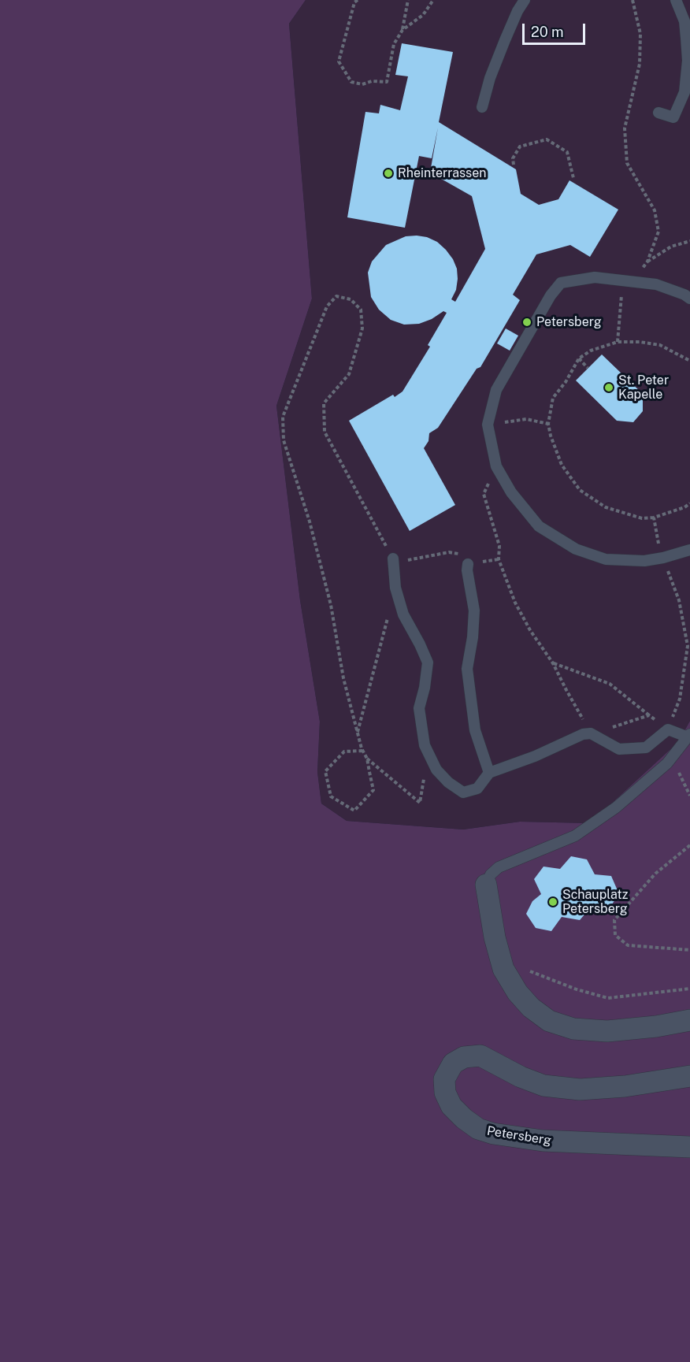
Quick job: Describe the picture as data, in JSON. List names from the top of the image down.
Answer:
{
  "streets": {
    "street": ["Petersberg"]
  },
  "places": [
    "Rheinterrassen",
    "Petersberg",
    "St. Peter Kapelle",
    "Schauplatz Petersberg"
  ],
  "scale_bar": "20 m"
}
